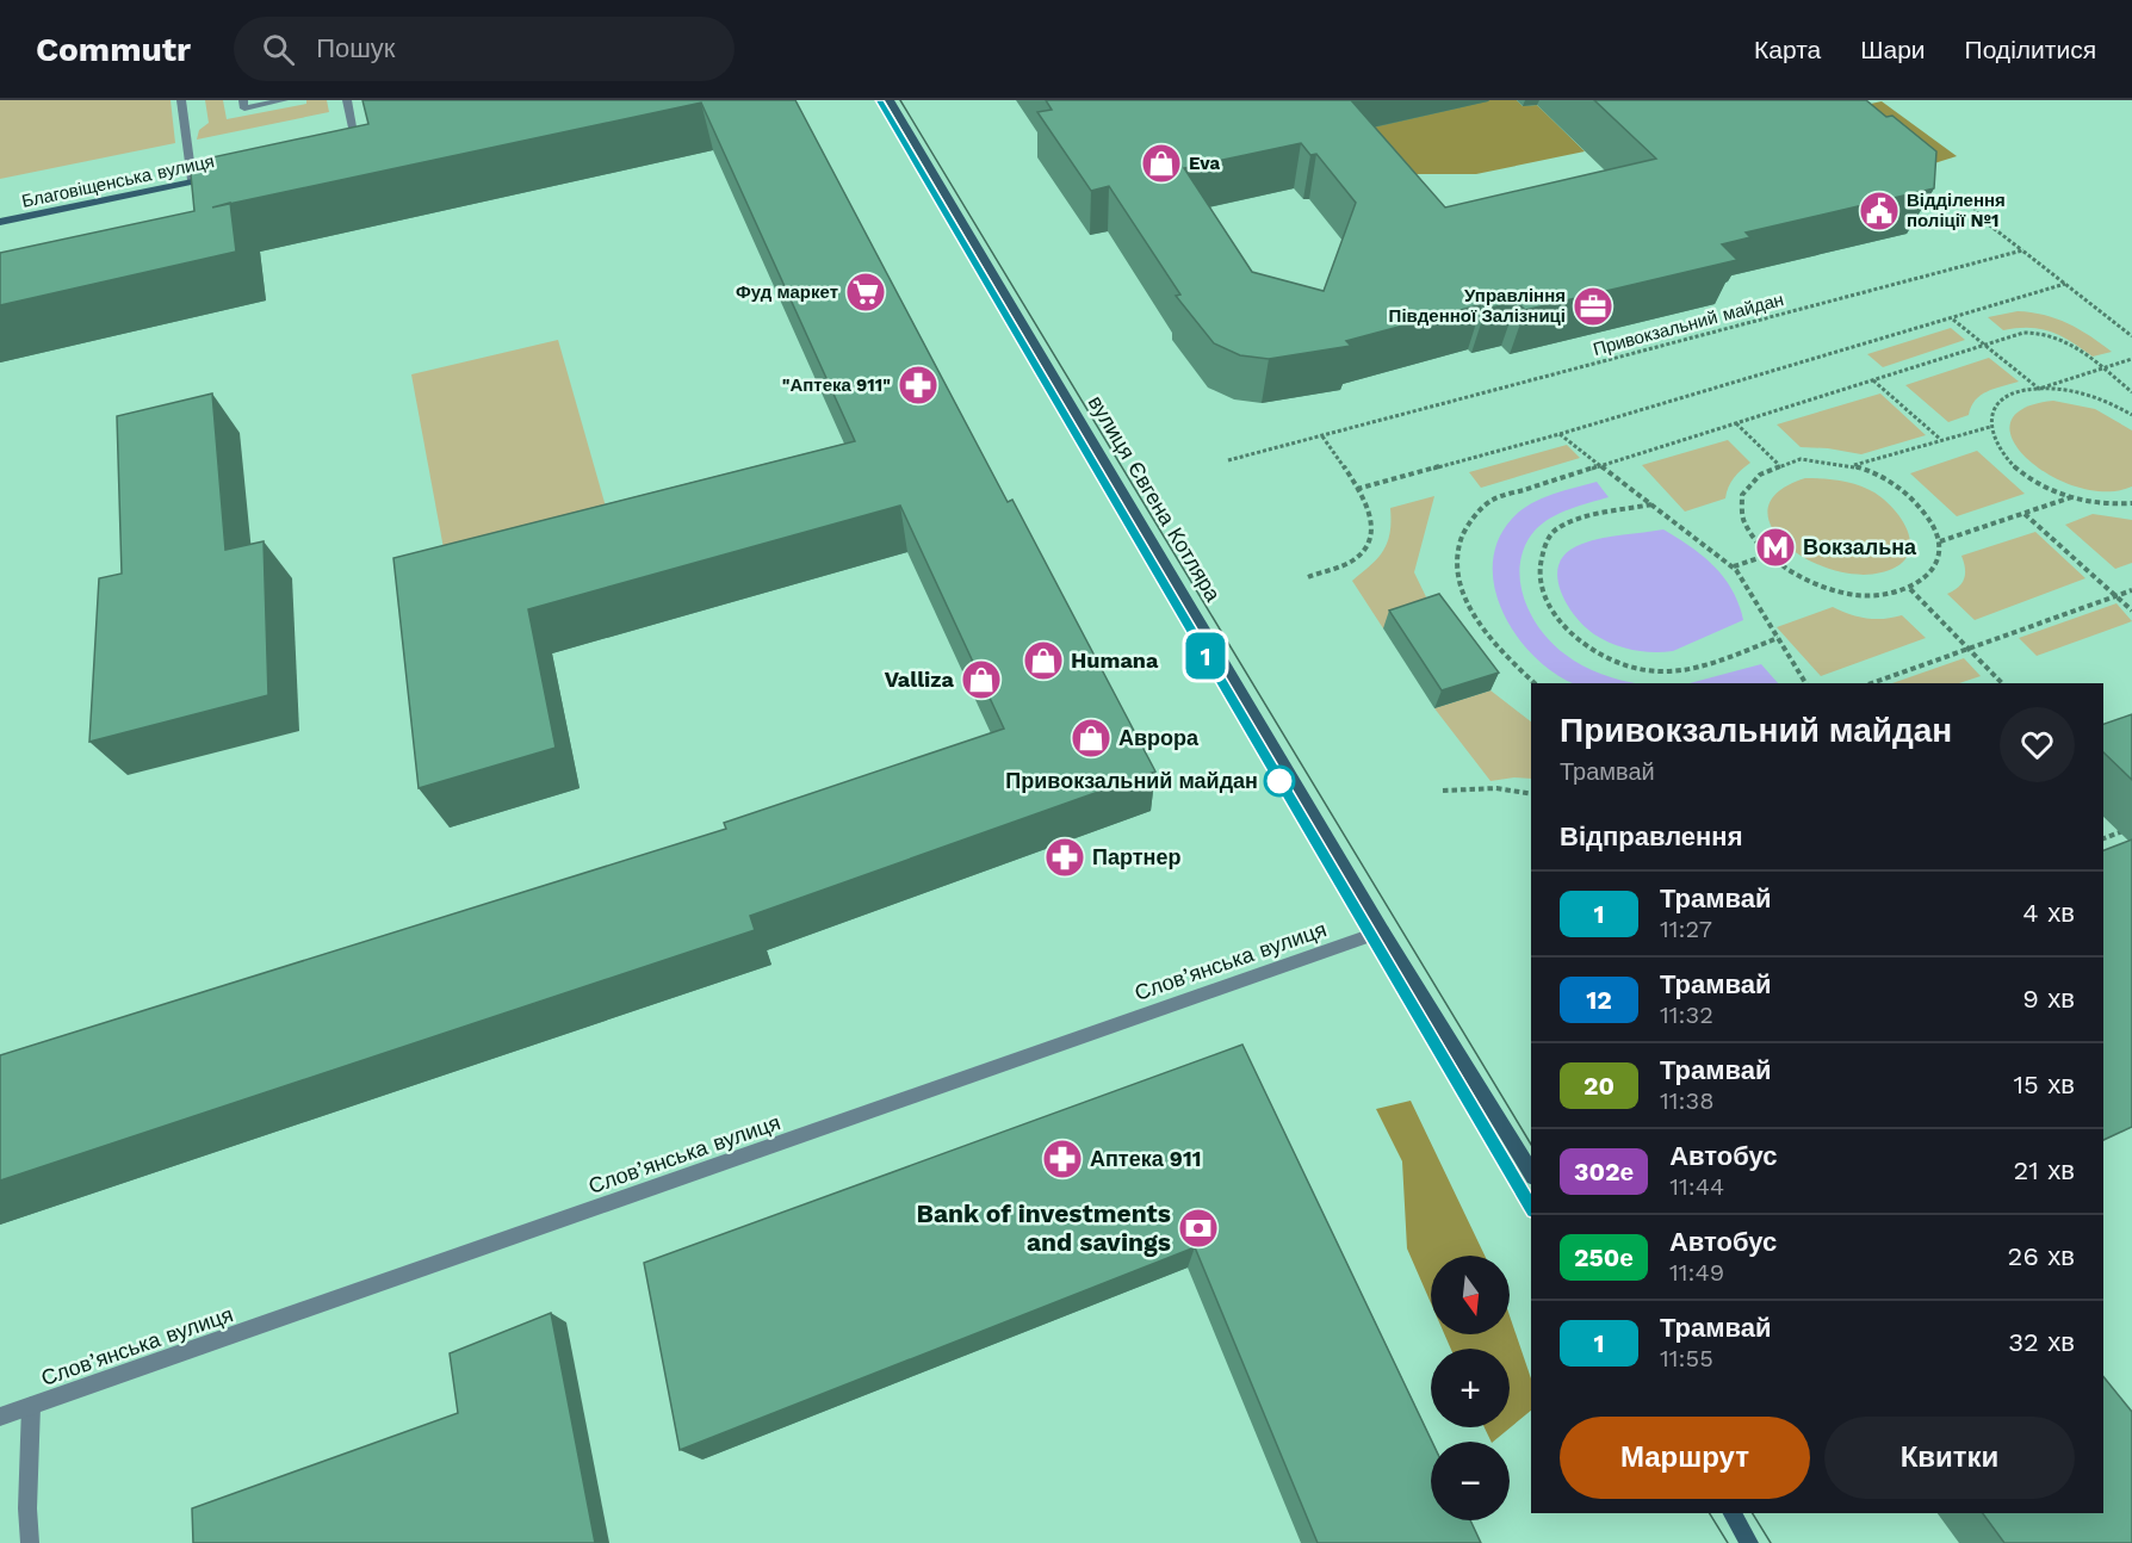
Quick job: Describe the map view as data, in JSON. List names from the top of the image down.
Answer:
{
  "streets": {
    "main road": ["Благовіщенська вулиця", "вулиця Євгена Котляра"],
    "street": ["Слов’янська вулиця"],
    "path": ["Привокзальний майдан"]
  },
  "crossings": [
    ["вулиця Євгена Котляра", "Слов’янська вулиця"]
  ],
  "places": {
    "shop": [
      "Eva",
      "Humana",
      "Valliza",
      "Аврора"
    ],
    "public building": ["Відділення поліції №1"],
    "supermarket": ["Фуд маркет"],
    "office": ["Управління Південної Залізниці"],
    "pharmacy": ["\"Аптека 911\"", "Партнер", "Аптека 911"],
    "metro station": ["Вокзальна"],
    "other": ["Привокзальний майдан"],
    "bank": ["Bank of investments and savings"]
  },
  "lines": ["tram line 1"],
  "north": "bottom",
  "page": {
    "header": "Commutr",
    "search": "Пошук",
    "nav": ["Карта", "Шари", "Поділитися"],
    "on_map": "1",
    "heading": [
      ["Привокзальний майдан", "Трамвай"],
      "Відправлення"
    ],
    "list": [
      {
        "mark": "1",
        "name": "Трамвай",
        "note": "11:27",
        "value": "4 хв"
      },
      {
        "mark": "12",
        "name": "Трамвай",
        "note": "11:32",
        "value": "9 хв"
      },
      {
        "mark": "20",
        "name": "Трамвай",
        "note": "11:38",
        "value": "15 хв"
      },
      {
        "mark": "302е",
        "name": "Автобус",
        "note": "11:44",
        "value": "21 хв"
      },
      {
        "mark": "250е",
        "name": "Автобус",
        "note": "11:49",
        "value": "26 хв"
      },
      {
        "mark": "1",
        "name": "Трамвай",
        "note": "11:55",
        "value": "32 хв"
      }
    ],
    "map_buttons": ["+", "−"],
    "buttons": ["Маршрут", "Квитки"]
  }
}
